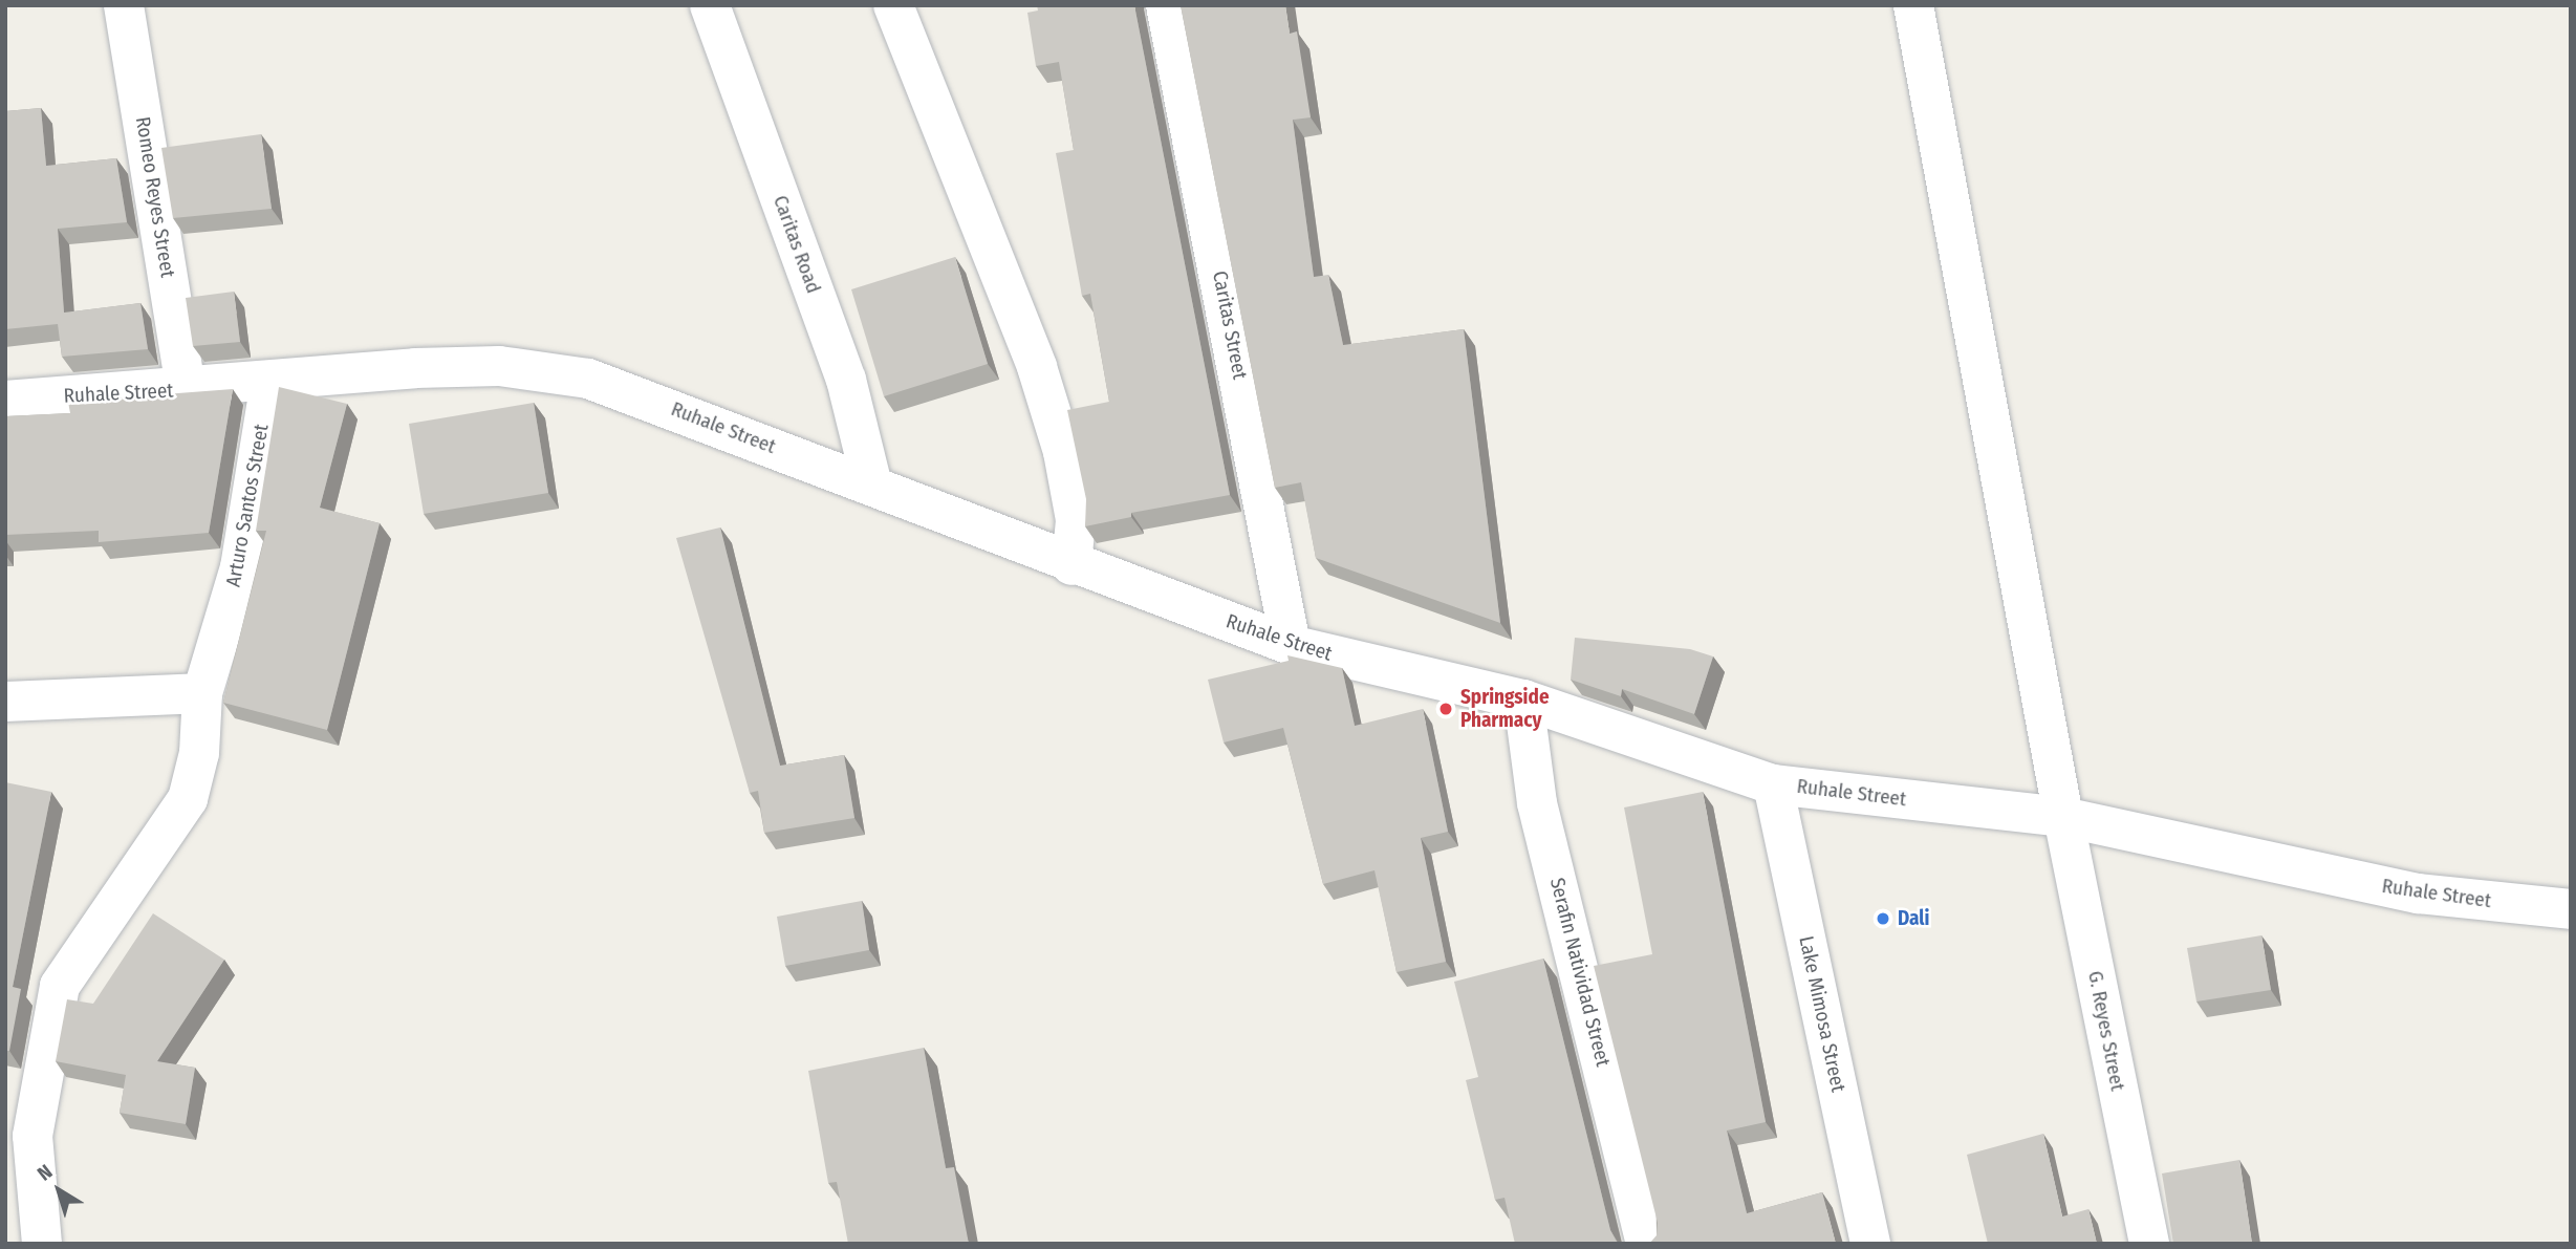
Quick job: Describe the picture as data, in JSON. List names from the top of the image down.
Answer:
{
  "streets": {
    "street": [
      "Romeo Reyes Street",
      "Caritas Road",
      "Caritas Street",
      "Ruhale Street",
      "Arturo Santos Street",
      "Serafin Natividad Street",
      "Lake Mimosa Street",
      "G. Reyes Street"
    ]
  },
  "crossings": [
    ["Romeo Reyes Street", "Ruhale Street"],
    ["Caritas Road", "Ruhale Street"],
    ["Caritas Street", "Ruhale Street"],
    ["Ruhale Street", "Arturo Santos Street"],
    ["Ruhale Street", "Serafin Natividad Street"],
    ["Ruhale Street", "Lake Mimosa Street"],
    ["Ruhale Street", "G. Reyes Street"]
  ],
  "places": ["Springside Pharmacy", "Dali"],
  "north": "top left"
}
